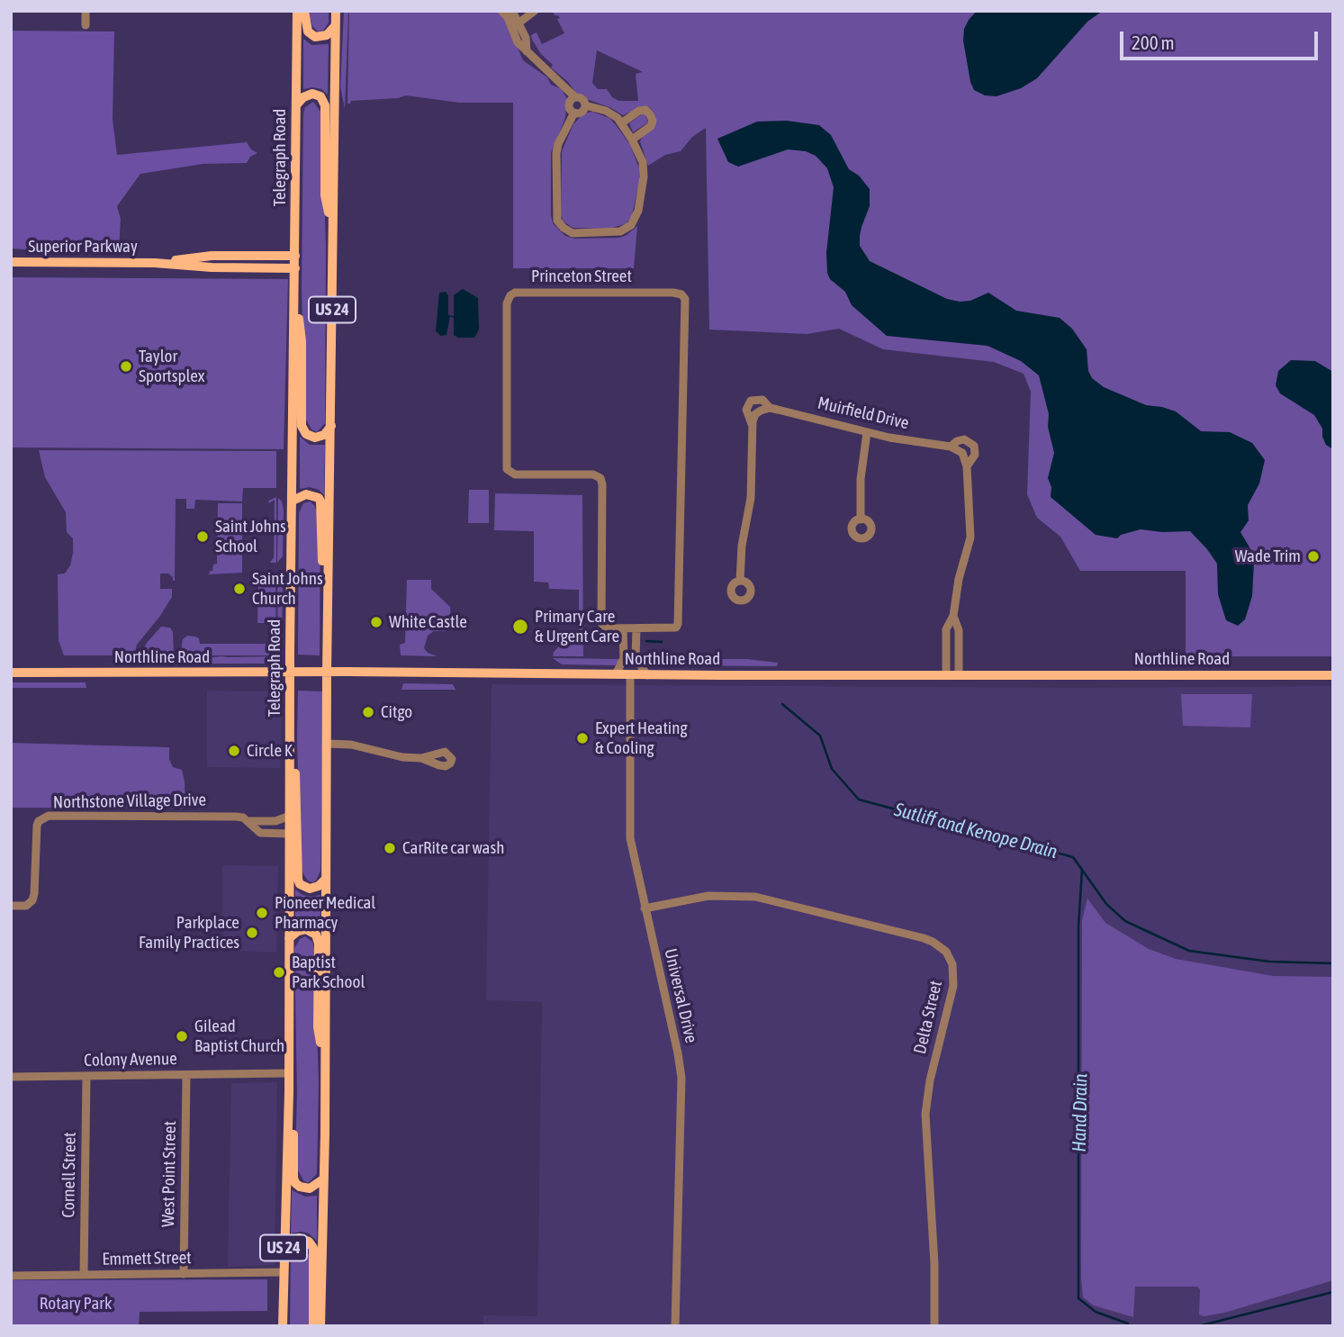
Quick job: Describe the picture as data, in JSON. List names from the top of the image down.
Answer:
{
  "streets": {
    "main road": [
      "Telegraph Road",
      "Superior Parkway",
      "US 24",
      "Northline Road"
    ],
    "street": [
      "Princeton Street",
      "Muirfield Drive",
      "Northstone Village Drive",
      "Universal Drive",
      "Delta Street",
      "Colony Avenue",
      "West Point Street",
      "Cornell Street",
      "Emmett Street"
    ]
  },
  "crossings": [
    ["Telegraph Road", "Superior Parkway"],
    ["Telegraph Road", "Northline Road"],
    ["Telegraph Road", "Northstone Village Drive"],
    ["Telegraph Road", "Colony Avenue"],
    ["Telegraph Road", "Emmett Street"],
    ["US 24", "Northline Road"],
    ["Northline Road", "Universal Drive"],
    ["Universal Drive", "Delta Street"],
    ["Colony Avenue", "West Point Street"],
    ["Colony Avenue", "Cornell Street"],
    ["West Point Street", "Emmett Street"],
    ["Cornell Street", "Emmett Street"]
  ],
  "water": ["Sutliff and Kenope Drain", "Hand Drain"],
  "parks": ["Rotary Park"],
  "places": [
    "Taylor Sportsplex",
    "Saint Johns School",
    "Wade Trim",
    "Saint Johns Church",
    "White Castle",
    "Primary Care & Urgent Care",
    "Citgo",
    "Expert Heating & Cooling",
    "Circle K",
    "CarRite car wash",
    "Pioneer Medical Pharmacy",
    "Parkplace Family Practices",
    "Baptist Park School",
    "Gilead Baptist Church"
  ],
  "scale_bar": "200 m"
}
